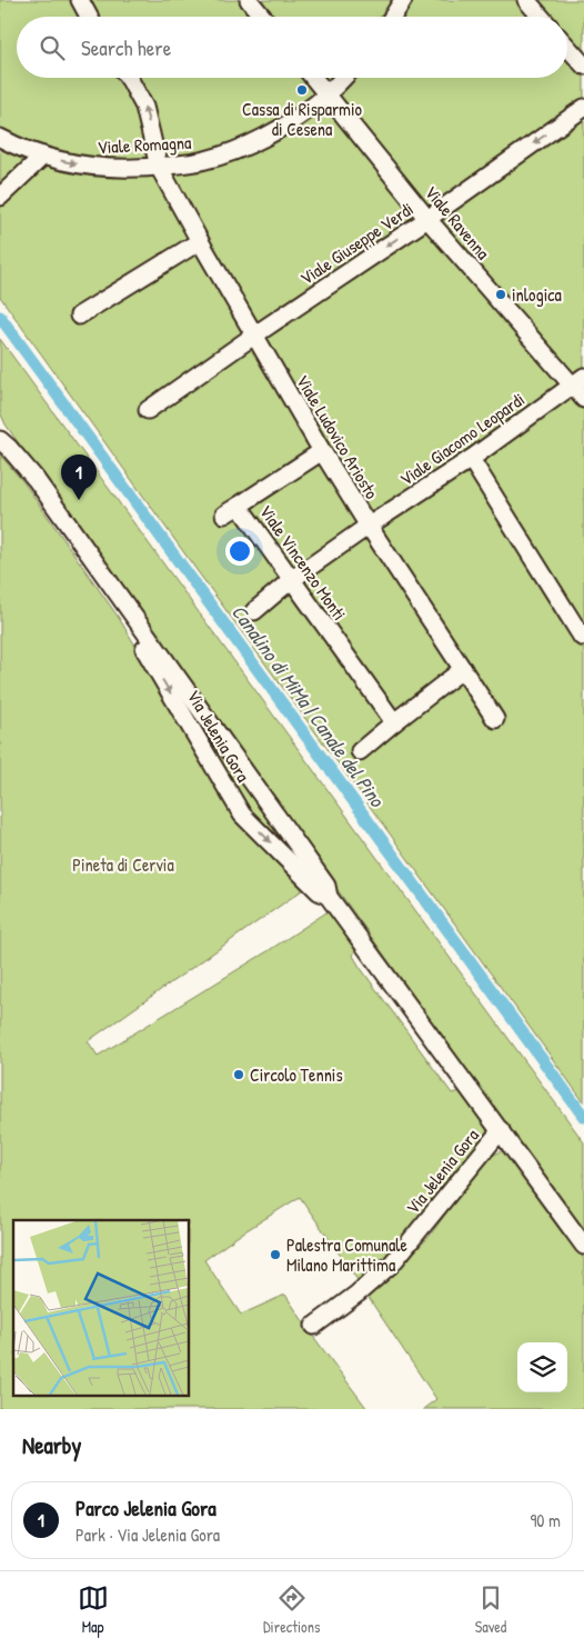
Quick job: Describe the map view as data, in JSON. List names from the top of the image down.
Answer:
{
  "streets": {
    "street": [
      "Viale Romagna",
      "Viale Ravenna",
      "Viale Giuseppe Verdi",
      "Viale Ludovico Ariosto",
      "Viale Giacomo Leopardi",
      "Viale Vincenzo Monti",
      "Via Jelenia Gora"
    ]
  },
  "crossings": [
    ["Viale Romagna", "Viale Ravenna"],
    ["Viale Romagna", "Viale Ludovico Ariosto"],
    ["Viale Ravenna", "Viale Giuseppe Verdi"],
    ["Viale Ravenna", "Viale Giacomo Leopardi"],
    ["Viale Giuseppe Verdi", "Viale Ludovico Ariosto"],
    ["Viale Ludovico Ariosto", "Viale Giacomo Leopardi"],
    ["Viale Ludovico Ariosto", "Viale Vincenzo Monti"],
    ["Viale Giacomo Leopardi", "Viale Vincenzo Monti"]
  ],
  "one_way": ["Viale Giuseppe Verdi"],
  "water": ["Canalino di MiMa | Canale del Pino"],
  "parks": ["Pineta di Cervia"],
  "places": [
    "Cassa di Risparmio di Cesena",
    "inlogica",
    "Circolo Tennis",
    "Palestra Comunale Milano Marittima"
  ],
  "page": {
    "search": "Search here",
    "pins": "1",
    "heading": "Nearby",
    "list": [
      {
        "mark": "1",
        "name": "Parco Jelenia Gora",
        "note": "Park · Via Jelenia Gora",
        "value": "90 m"
      }
    ],
    "nav": ["Map", "Directions", "Saved"]
  }
}
